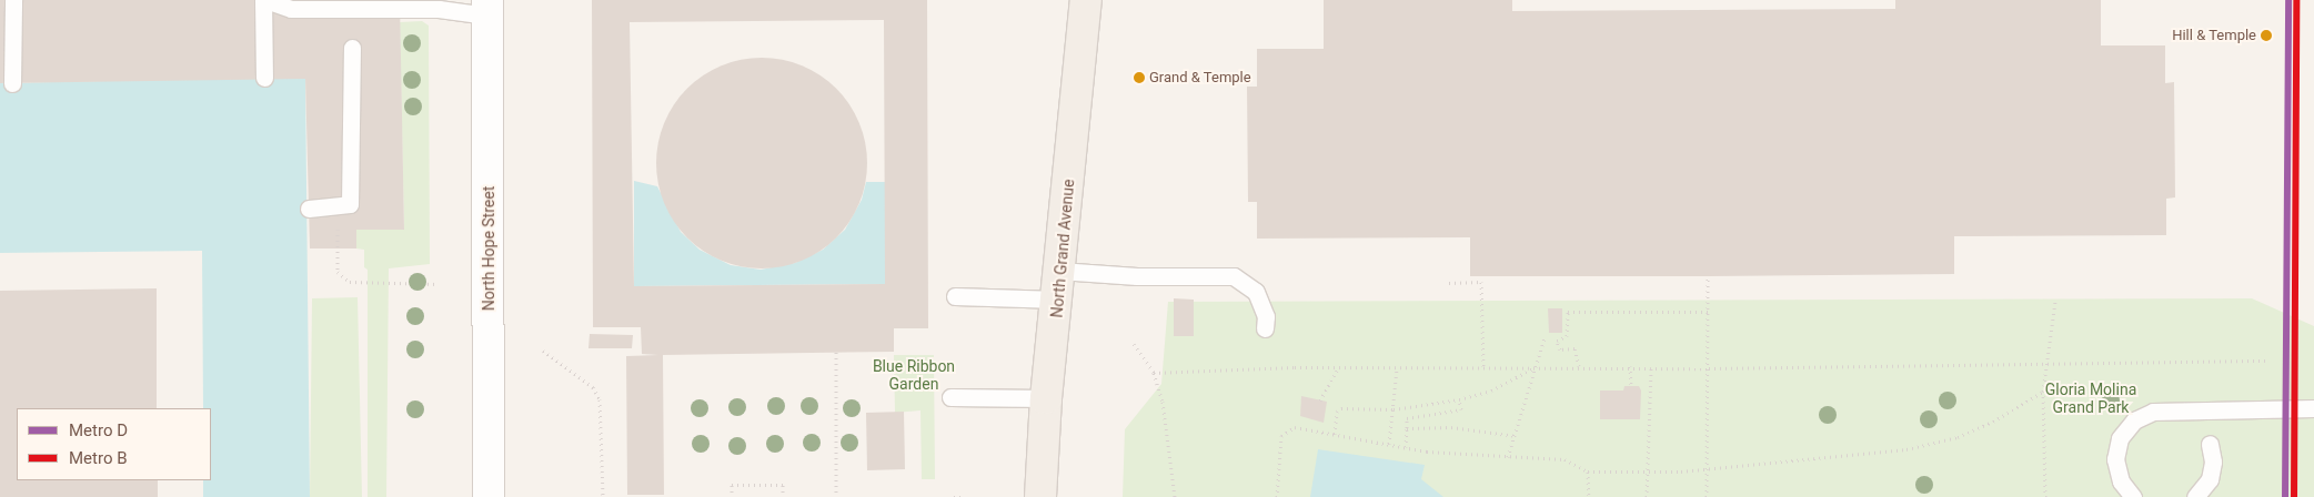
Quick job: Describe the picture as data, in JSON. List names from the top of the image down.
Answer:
{
  "streets": {
    "main road": ["North Hope Street", "North Grand Avenue"]
  },
  "parks": ["Blue Ribbon Garden", "Gloria Molina Grand Park"],
  "places": ["Hill & Temple", "Grand & Temple"],
  "lines": ["metro line D", "metro line B"],
  "legend": ["Metro D", "Metro B"]
}
